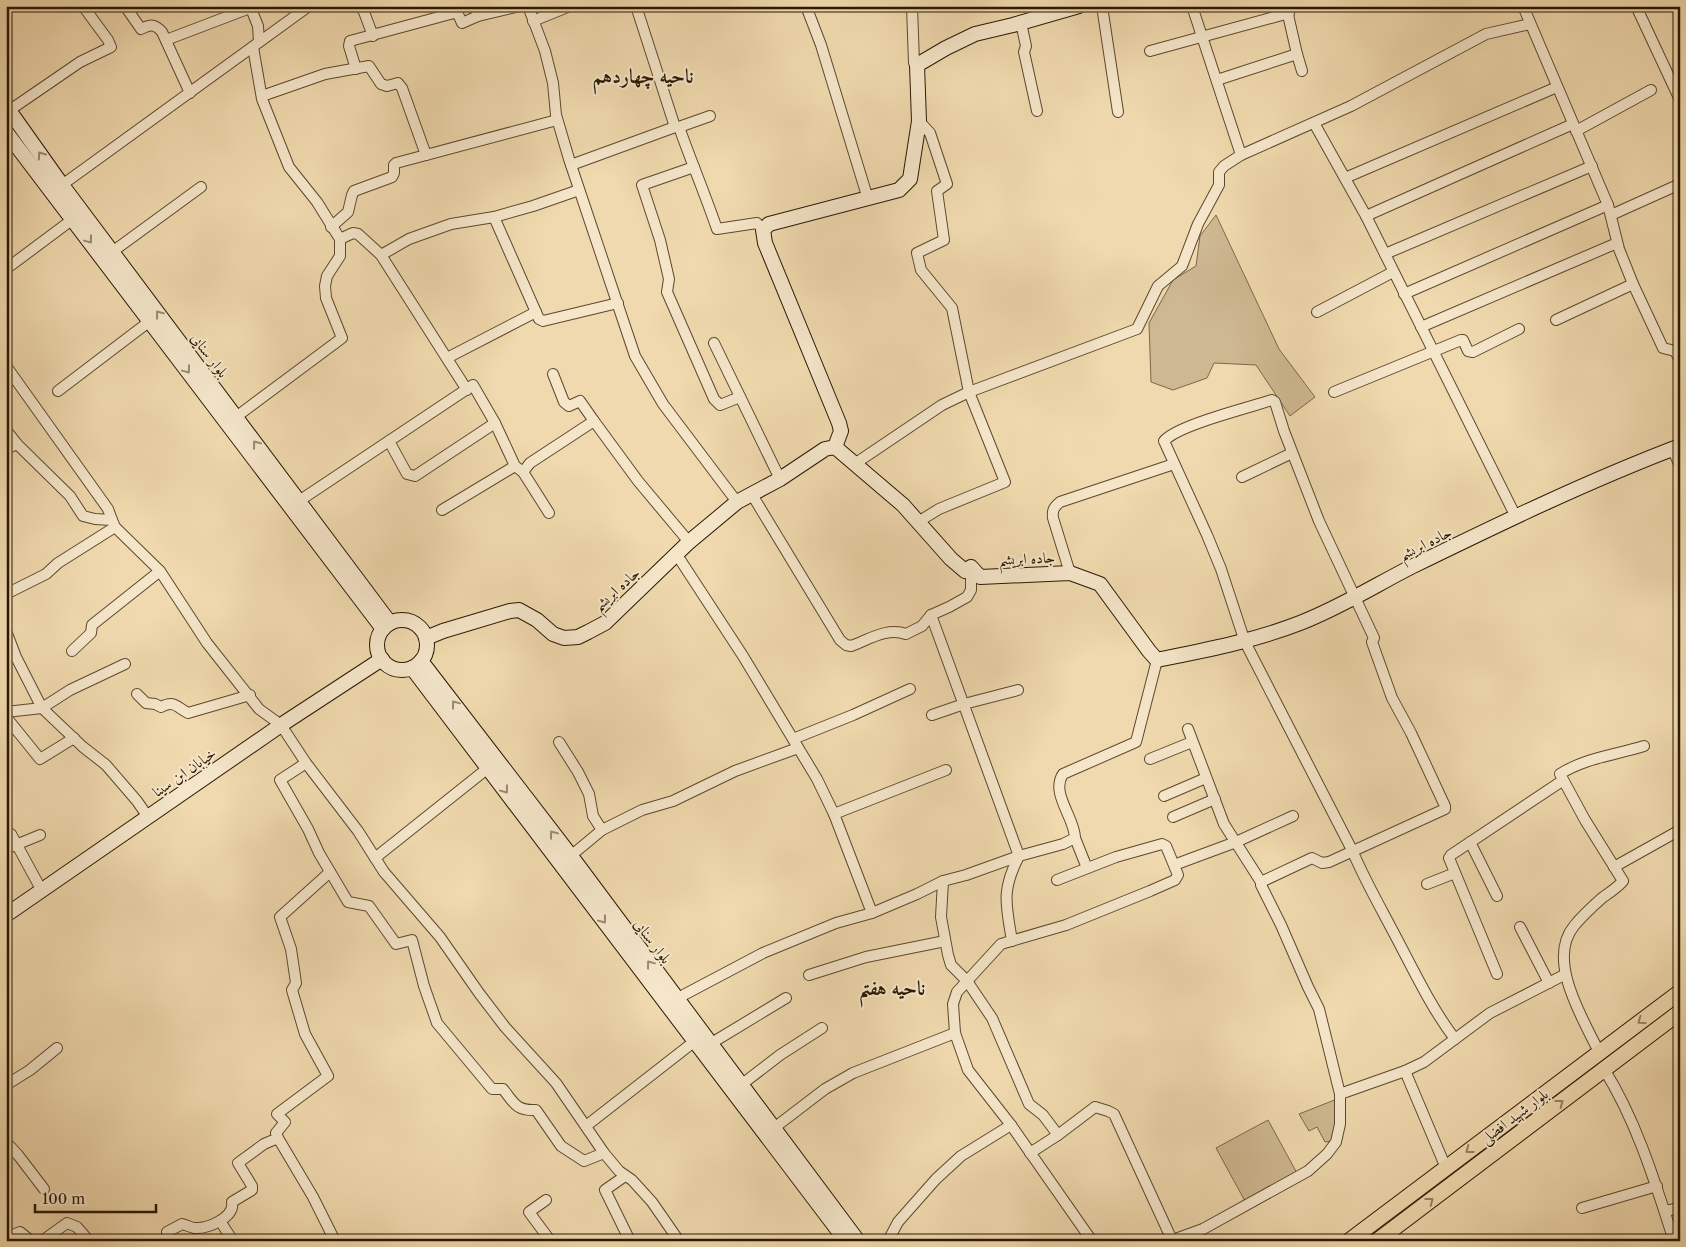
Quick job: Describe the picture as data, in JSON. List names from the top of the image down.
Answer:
{
  "streets": {
    "main road": [
      "بلوار سنایی",
      "جاده ابریشم",
      "خیابان ابن سینا",
      "بلوار شهید افضلی"
    ]
  },
  "crossings": [
    ["بلوار سنایی", "جاده ابریشم"],
    ["بلوار سنایی", "خیابان ابن سینا"],
    ["جاده ابریشم", "خیابان ابن سینا"]
  ],
  "districts": ["ناحیه چهاردهم", "ناحیه هفتم"],
  "scale_bar": "100 m"
}
